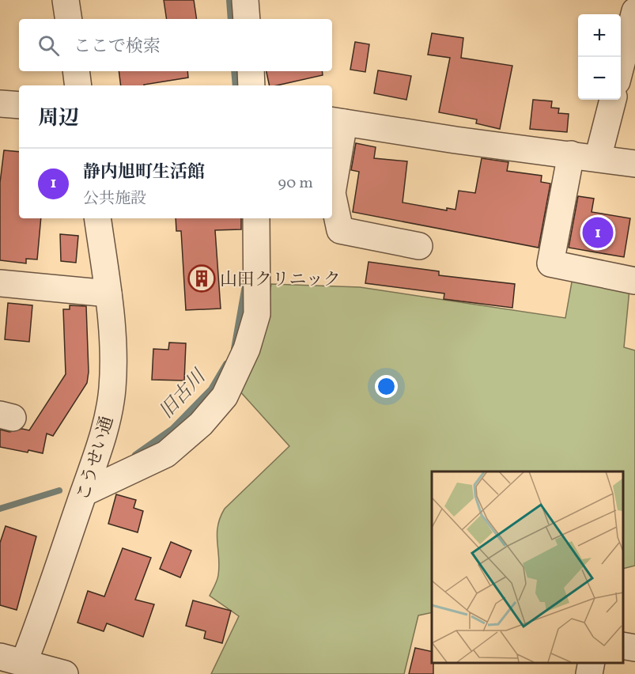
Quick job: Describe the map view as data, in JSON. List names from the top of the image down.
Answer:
{
  "streets": {
    "street": ["こうせい通"]
  },
  "water": ["旧古川"],
  "places": {
    "building": ["山田クリニック"]
  },
  "page": {
    "map_buttons": ["+", "−"],
    "search": "ここで検索",
    "heading": "周辺",
    "list": [
      {
        "mark": "1",
        "name": "静内旭町生活館",
        "note": "公共施設",
        "value": "90 m"
      }
    ],
    "pins": "1"
  }
}
